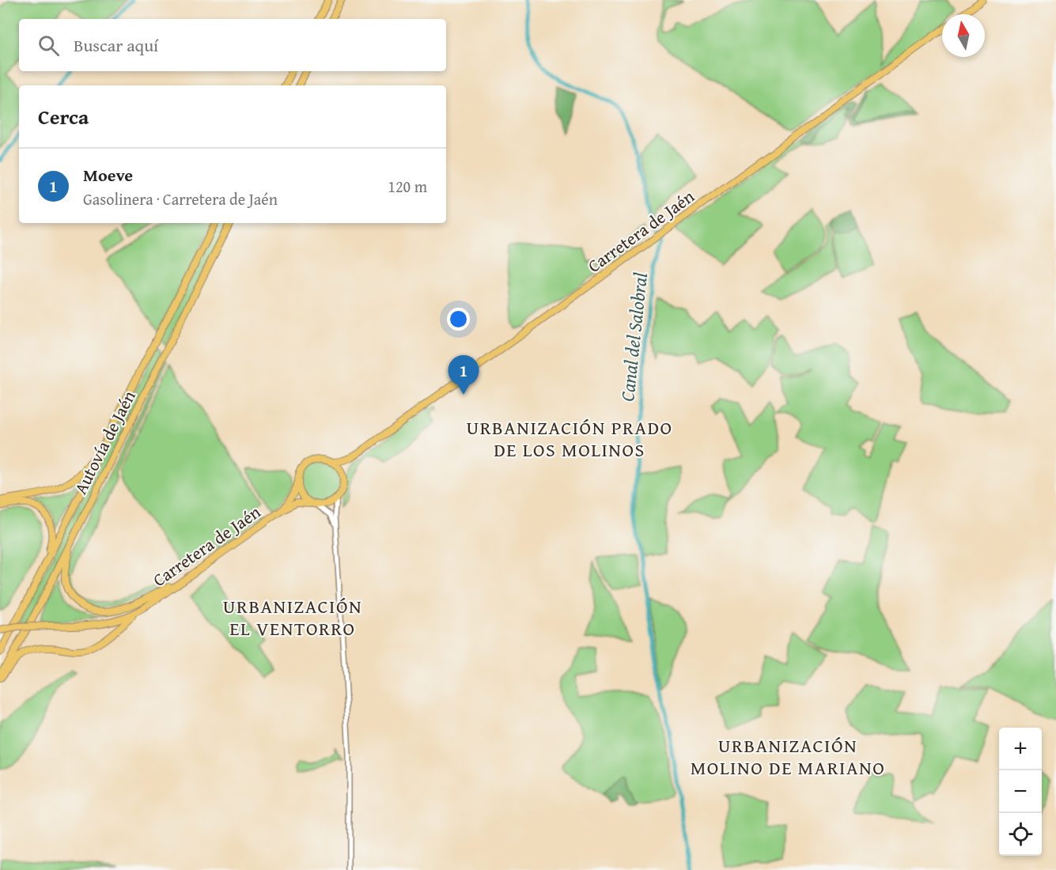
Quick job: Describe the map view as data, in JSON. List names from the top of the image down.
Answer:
{
  "streets": {
    "highway": ["Carretera de Jaén", "Autovía de Jaén"]
  },
  "districts": ["URBANIZACIÓN PRADO DE LOS MOLINOS", "URBANIZACIÓN EL VENTORRO", "URBANIZACIÓN MOLINO DE MARIANO"],
  "water": ["Canal del Salobral"],
  "north": "top",
  "page": {
    "search": "Buscar aquí",
    "heading": "Cerca",
    "list": [
      {
        "mark": "1",
        "name": "Moeve",
        "note": "Gasolinera · Carretera de Jaén",
        "value": "120 m"
      }
    ],
    "pins": "1",
    "map_buttons": ["+", "−"]
  }
}
